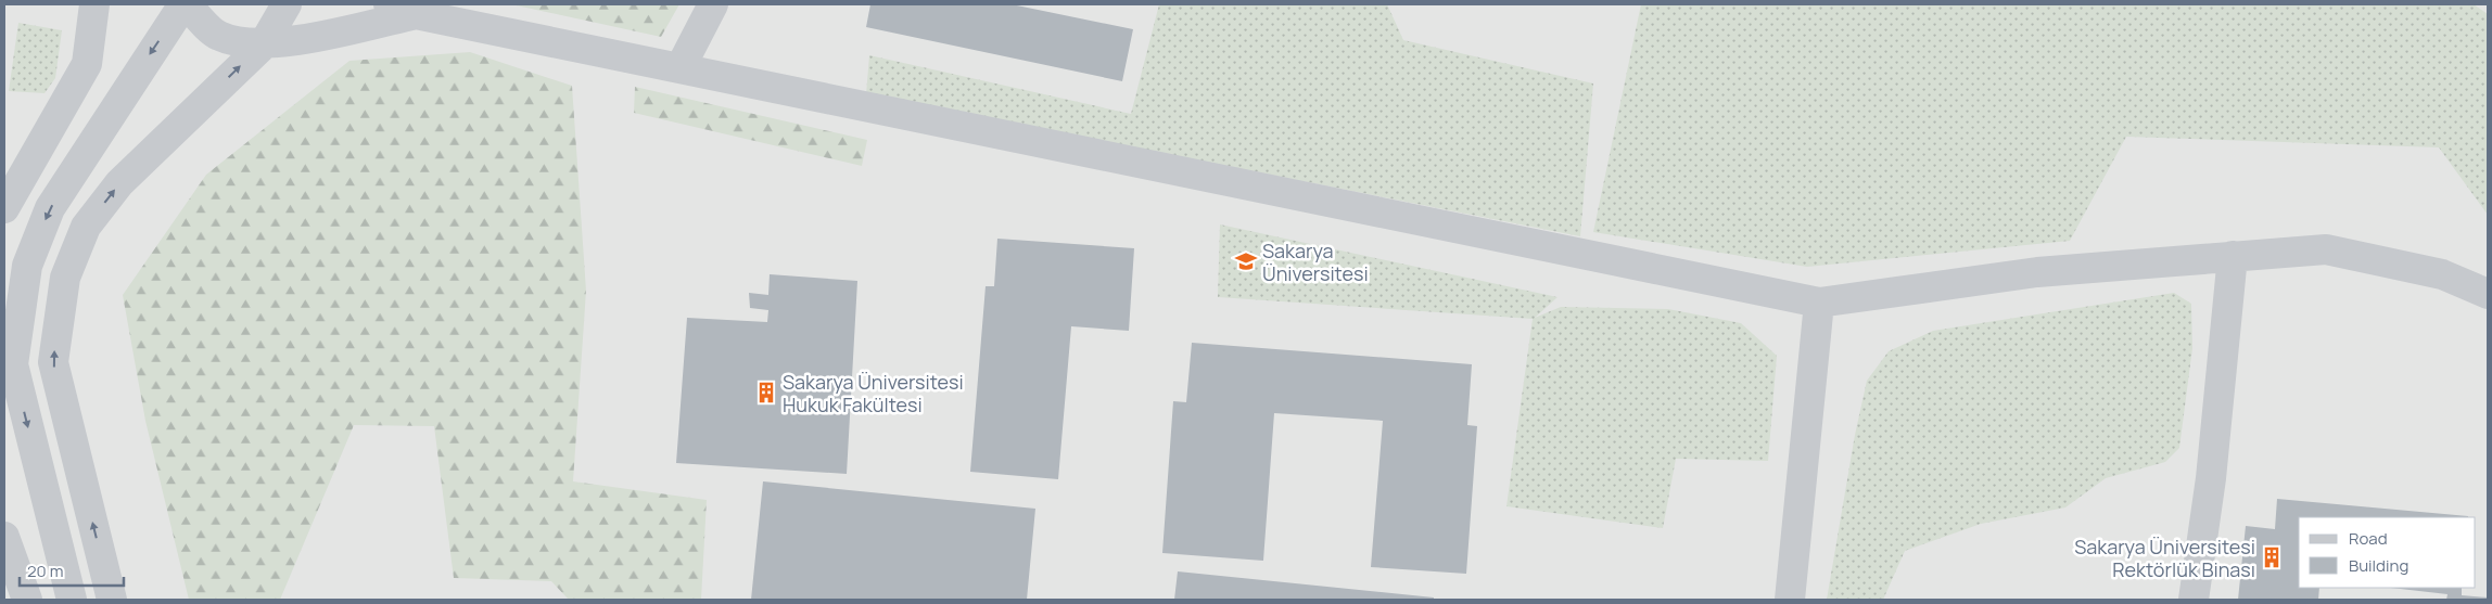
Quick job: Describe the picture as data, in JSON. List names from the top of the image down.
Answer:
{
  "places": {
    "school or university": ["Sakarya Üniversitesi"],
    "building": ["Sakarya Üniversitesi Hukuk Fakültesi", "Sakarya Üniversitesi Rektörlük Binası"]
  },
  "legend": ["Road", "Building"],
  "scale_bar": "20 m"
}
